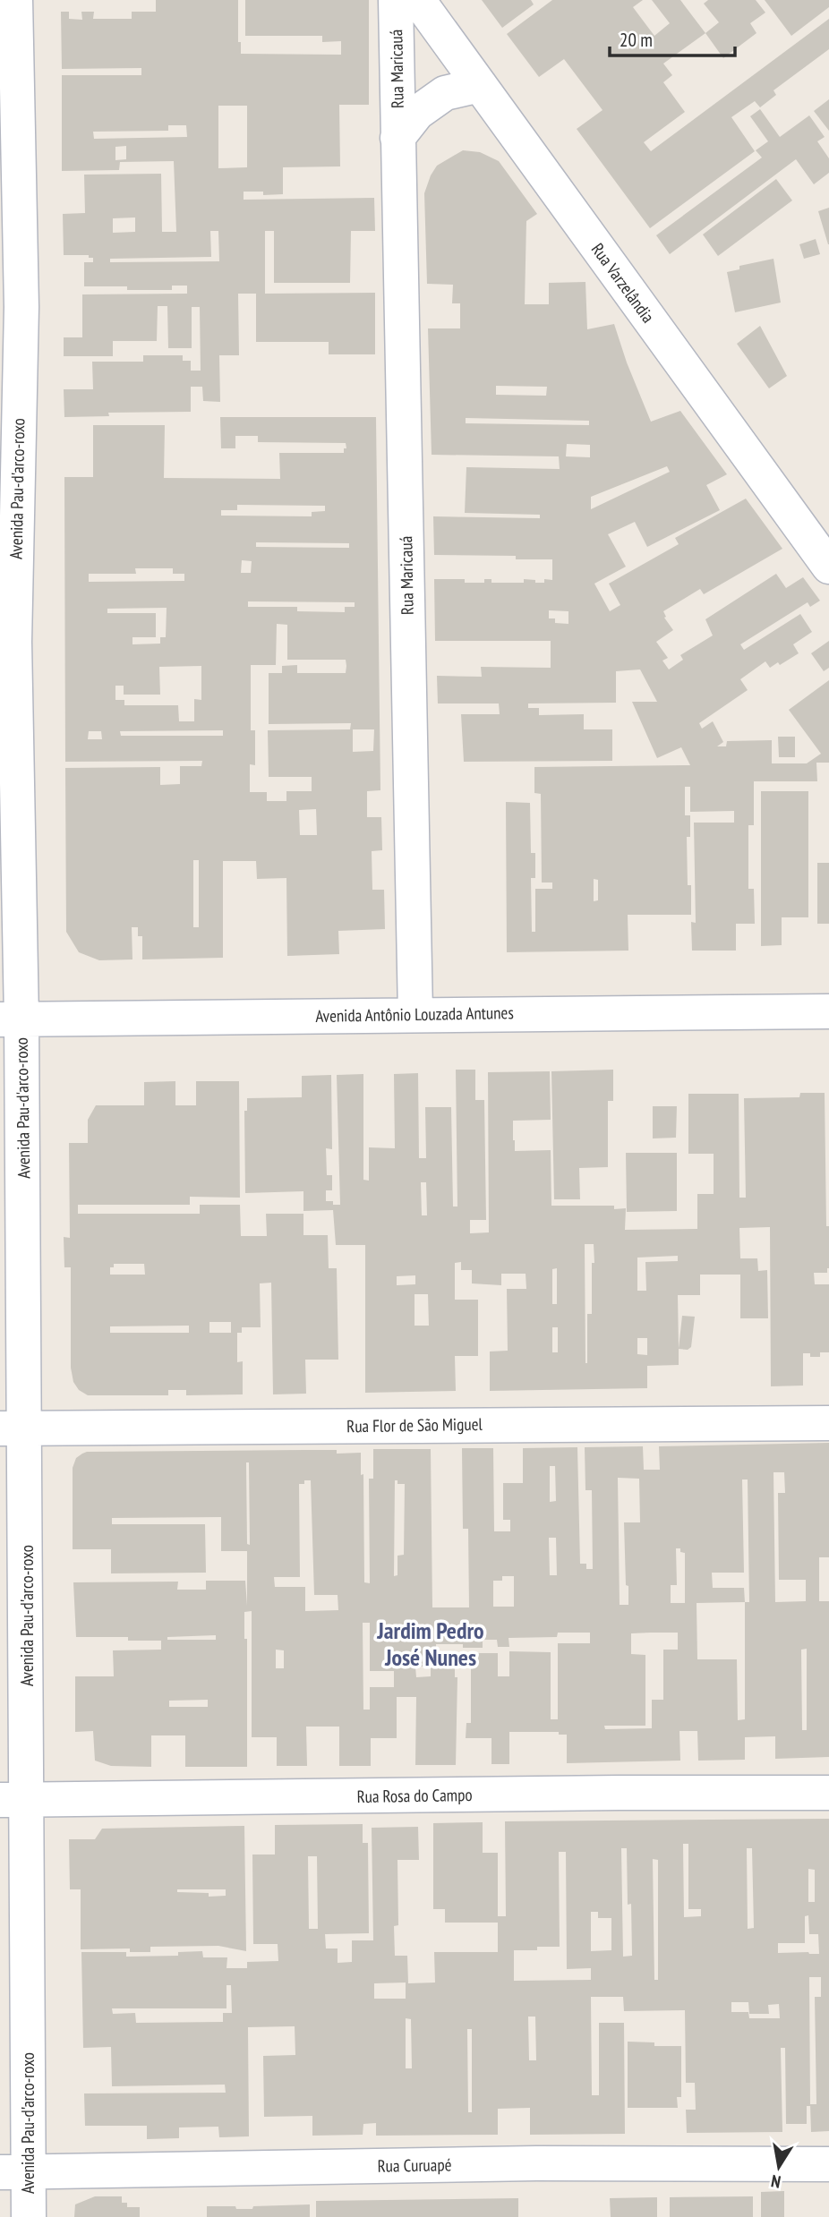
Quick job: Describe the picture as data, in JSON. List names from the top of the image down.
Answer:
{
  "streets": {
    "street": [
      "Rua Maricauá",
      "Rua Varzelândia",
      "Avenida Pau-d'arco-roxo",
      "Avenida Antônio Louzada Antunes",
      "Rua Flor de São Miguel",
      "Rua Rosa do Campo",
      "Rua Curuapé"
    ]
  },
  "crossings": [
    ["Rua Maricauá", "Rua Varzelândia"],
    ["Rua Maricauá", "Avenida Antônio Louzada Antunes"],
    ["Avenida Pau-d'arco-roxo", "Avenida Antônio Louzada Antunes"],
    ["Avenida Pau-d'arco-roxo", "Rua Flor de São Miguel"],
    ["Avenida Pau-d'arco-roxo", "Rua Rosa do Campo"],
    ["Avenida Pau-d'arco-roxo", "Rua Curuapé"]
  ],
  "districts": ["Jardim Pedro José Nunes"],
  "scale_bar": "20 m",
  "north": "bottom"
}
